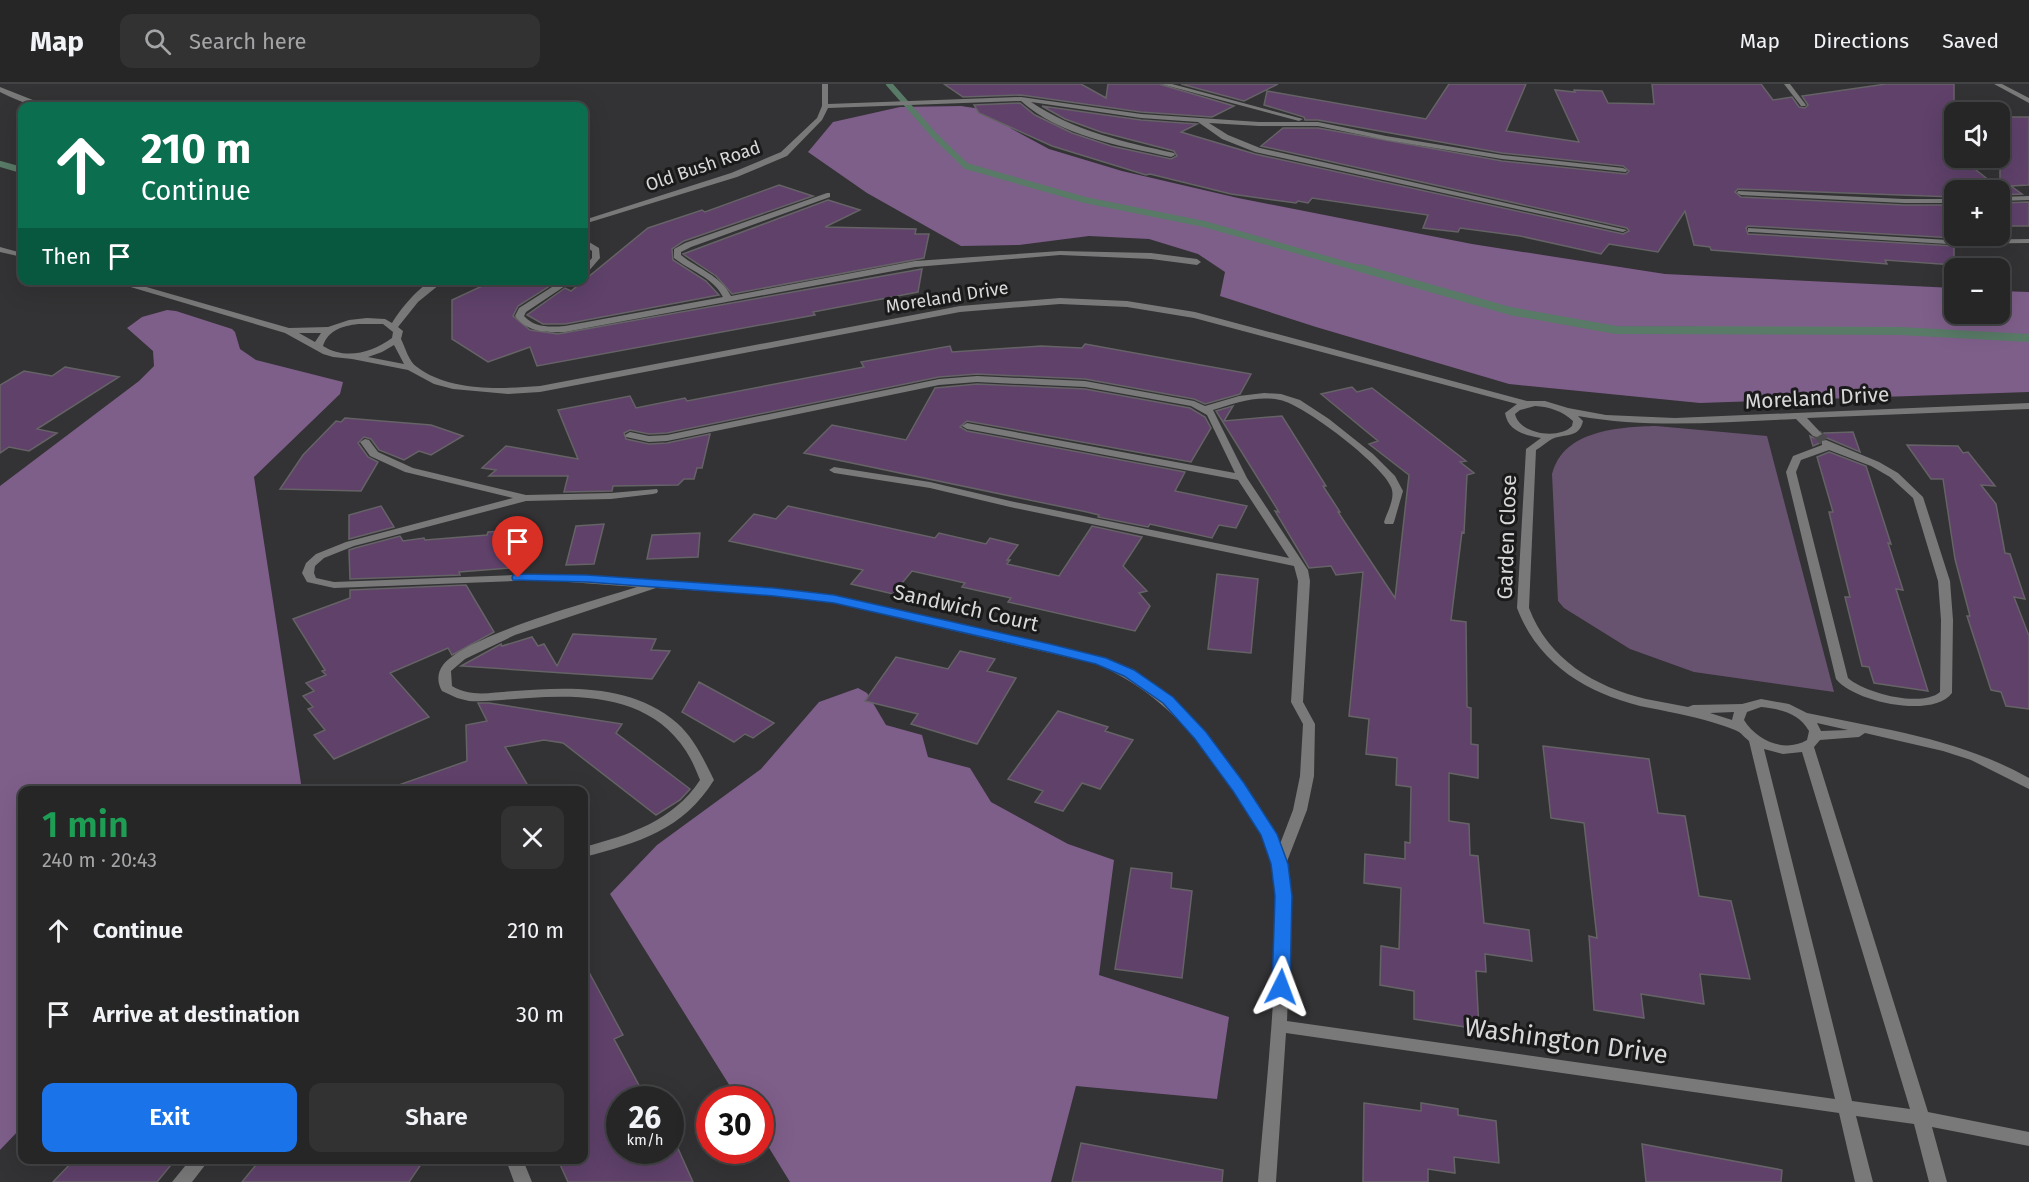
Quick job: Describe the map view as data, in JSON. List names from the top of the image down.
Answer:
{
  "streets": {
    "street": [
      "Old Bush Road",
      "Moreland Drive",
      "Garden Close",
      "Sandwich Court",
      "Washington Drive"
    ]
  },
  "crossings": [
    ["Sandwich Court", "Washington Drive"]
  ],
  "page": {
    "header": "Map",
    "search": "Search here",
    "nav": ["Map", "Directions", "Saved"],
    "map_buttons": ["+", "−"],
    "turn": ["210 m", "Continue"],
    "then": "Then",
    "heading": ["1 min", "240 m · 20:43"],
    "list": [
      {
        "name": "Continue",
        "value": "210 m"
      },
      {
        "name": "Arrive at destination",
        "value": "30 m"
      }
    ],
    "buttons": ["Exit", "Share"],
    "speed": "26 km/h",
    "limit": "30"
  }
}
